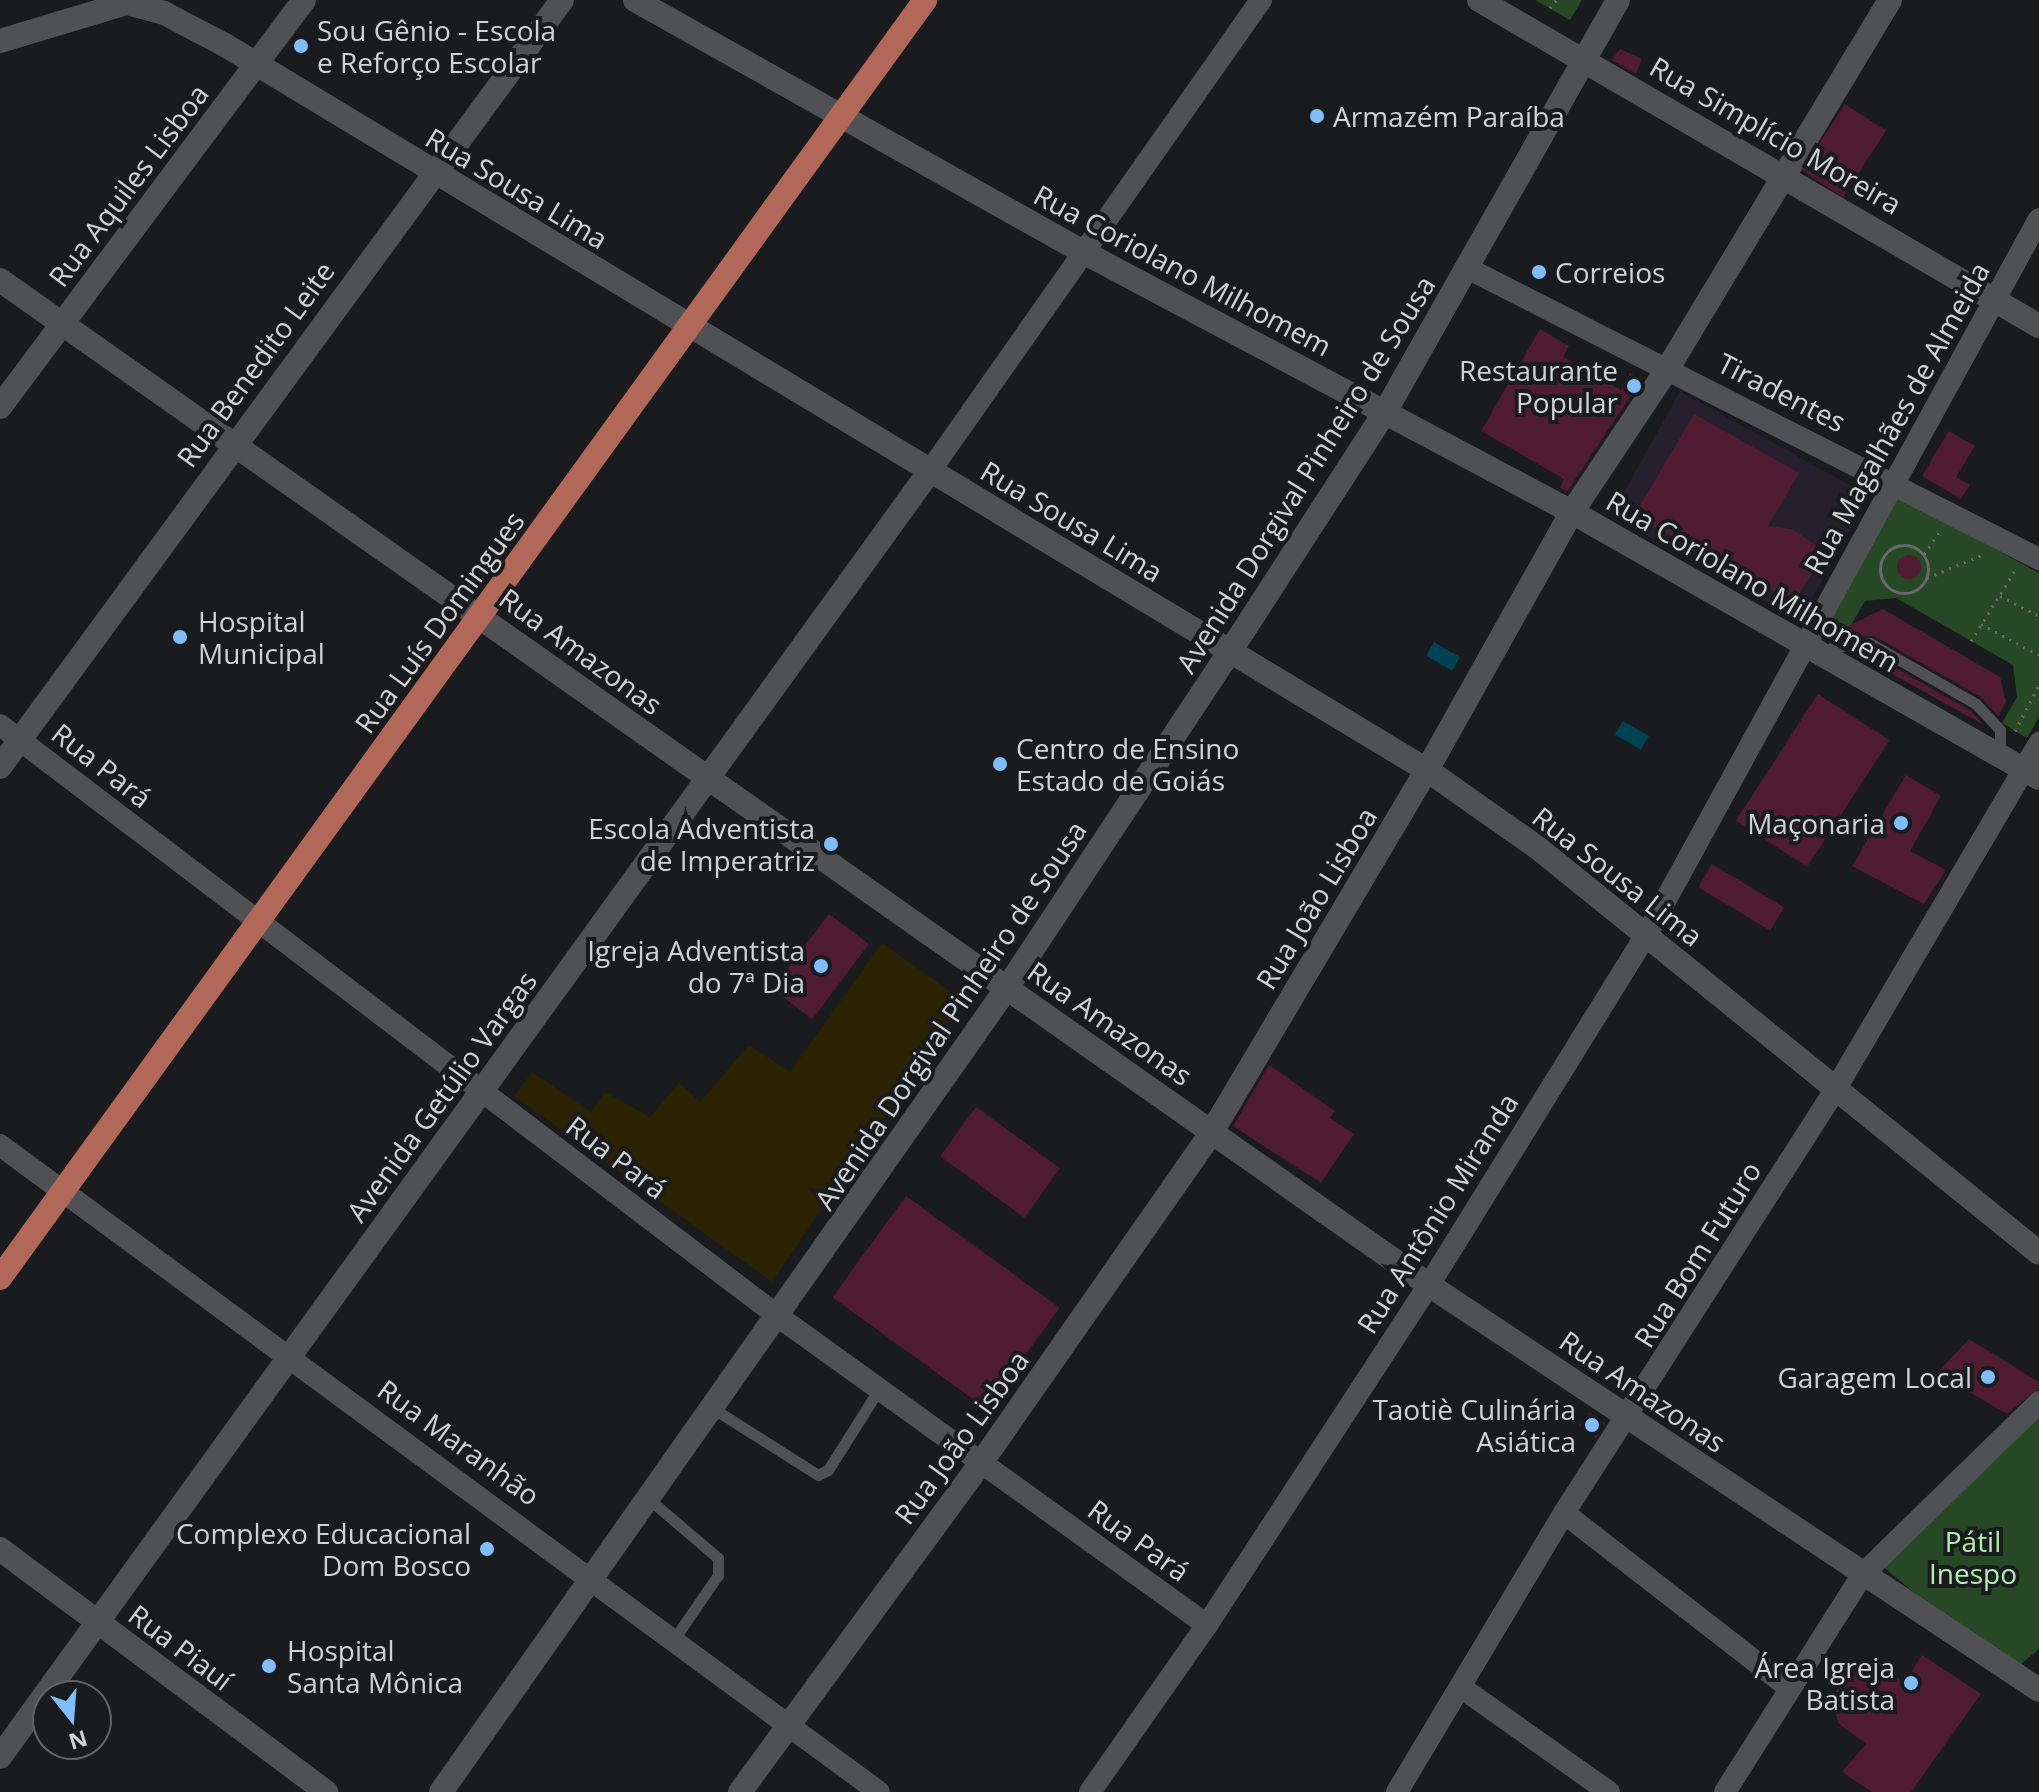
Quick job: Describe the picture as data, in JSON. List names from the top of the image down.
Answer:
{
  "streets": {
    "main road": ["Rua Luís Domingues"],
    "street": [
      "Rua Simplício Moreira",
      "Rua Aquiles Lisboa",
      "Rua Sousa Lima",
      "Rua Coriolano Milhomem",
      "Rua Benedito Leite",
      "Tiradentes",
      "Rua Magalhães de Almeida",
      "Avenida Dorgival Pinheiro de Sousa",
      "Rua Amazonas",
      "Rua Pará",
      "Rua João Lisboa",
      "Avenida Getúlio Vargas",
      "Rua Antônio Miranda",
      "Rua Bom Futuro",
      "Rua Maranhão",
      "Rua Piauí"
    ]
  },
  "crossings": [
    ["Rua Simplício Moreira", "Rua Magalhães de Almeida"],
    ["Rua Simplício Moreira", "Avenida Dorgival Pinheiro de Sousa"],
    ["Rua Simplício Moreira", "Rua João Lisboa"],
    ["Rua Aquiles Lisboa", "Rua Sousa Lima"],
    ["Rua Aquiles Lisboa", "Rua Amazonas"],
    ["Rua Sousa Lima", "Rua Benedito Leite"],
    ["Rua Sousa Lima", "Avenida Dorgival Pinheiro de Sousa"],
    ["Rua Sousa Lima", "Rua Luís Domingues"],
    ["Rua Sousa Lima", "Rua João Lisboa"],
    ["Rua Sousa Lima", "Avenida Getúlio Vargas"],
    ["Rua Sousa Lima", "Rua Antônio Miranda"],
    ["Rua Sousa Lima", "Rua Bom Futuro"],
    ["Rua Coriolano Milhomem", "Rua Magalhães de Almeida"],
    ["Rua Coriolano Milhomem", "Avenida Dorgival Pinheiro de Sousa"],
    ["Rua Coriolano Milhomem", "Rua Luís Domingues"],
    ["Rua Coriolano Milhomem", "Rua João Lisboa"],
    ["Rua Coriolano Milhomem", "Rua Antônio Miranda"],
    ["Rua Coriolano Milhomem", "Rua Bom Futuro"],
    ["Rua Benedito Leite", "Rua Amazonas"],
    ["Rua Benedito Leite", "Rua Pará"],
    ["Tiradentes", "Rua Magalhães de Almeida"],
    ["Tiradentes", "Avenida Dorgival Pinheiro de Sousa"],
    ["Tiradentes", "Rua João Lisboa"],
    ["Rua Magalhães de Almeida", "Rua Antônio Miranda"],
    ["Avenida Dorgival Pinheiro de Sousa", "Rua Amazonas"],
    ["Avenida Dorgival Pinheiro de Sousa", "Rua Pará"],
    ["Avenida Dorgival Pinheiro de Sousa", "Rua Maranhão"],
    ["Rua Luís Domingues", "Rua Amazonas"],
    ["Rua Luís Domingues", "Rua Pará"],
    ["Rua Luís Domingues", "Rua Maranhão"],
    ["Rua Amazonas", "Rua João Lisboa"],
    ["Rua Amazonas", "Avenida Getúlio Vargas"],
    ["Rua Amazonas", "Rua Antônio Miranda"],
    ["Rua Amazonas", "Rua Bom Futuro"],
    ["Rua Pará", "Rua João Lisboa"],
    ["Rua Pará", "Avenida Getúlio Vargas"],
    ["Rua Pará", "Rua Antônio Miranda"],
    ["Rua João Lisboa", "Rua Maranhão"],
    ["Avenida Getúlio Vargas", "Rua Maranhão"],
    ["Avenida Getúlio Vargas", "Rua Piauí"]
  ],
  "parks": ["Pátil Inespo"],
  "places": [
    "Sou Gênio - Escola e Reforço Escolar",
    "Armazém Paraíba",
    "Correios",
    "Restaurante Popular",
    "Hospital Municipal",
    "Centro de Ensino Estado de Goiás",
    "Maçonaria",
    "Escola Adventista de Imperatriz",
    "Igreja Adventista do 7ª Dia",
    "Garagem Local",
    "Taotiè Culinária Asiática",
    "Complexo Educacional Dom Bosco",
    "Hospital Santa Mônica",
    "Área Igreja Batista"
  ],
  "north": "bottom"
}
